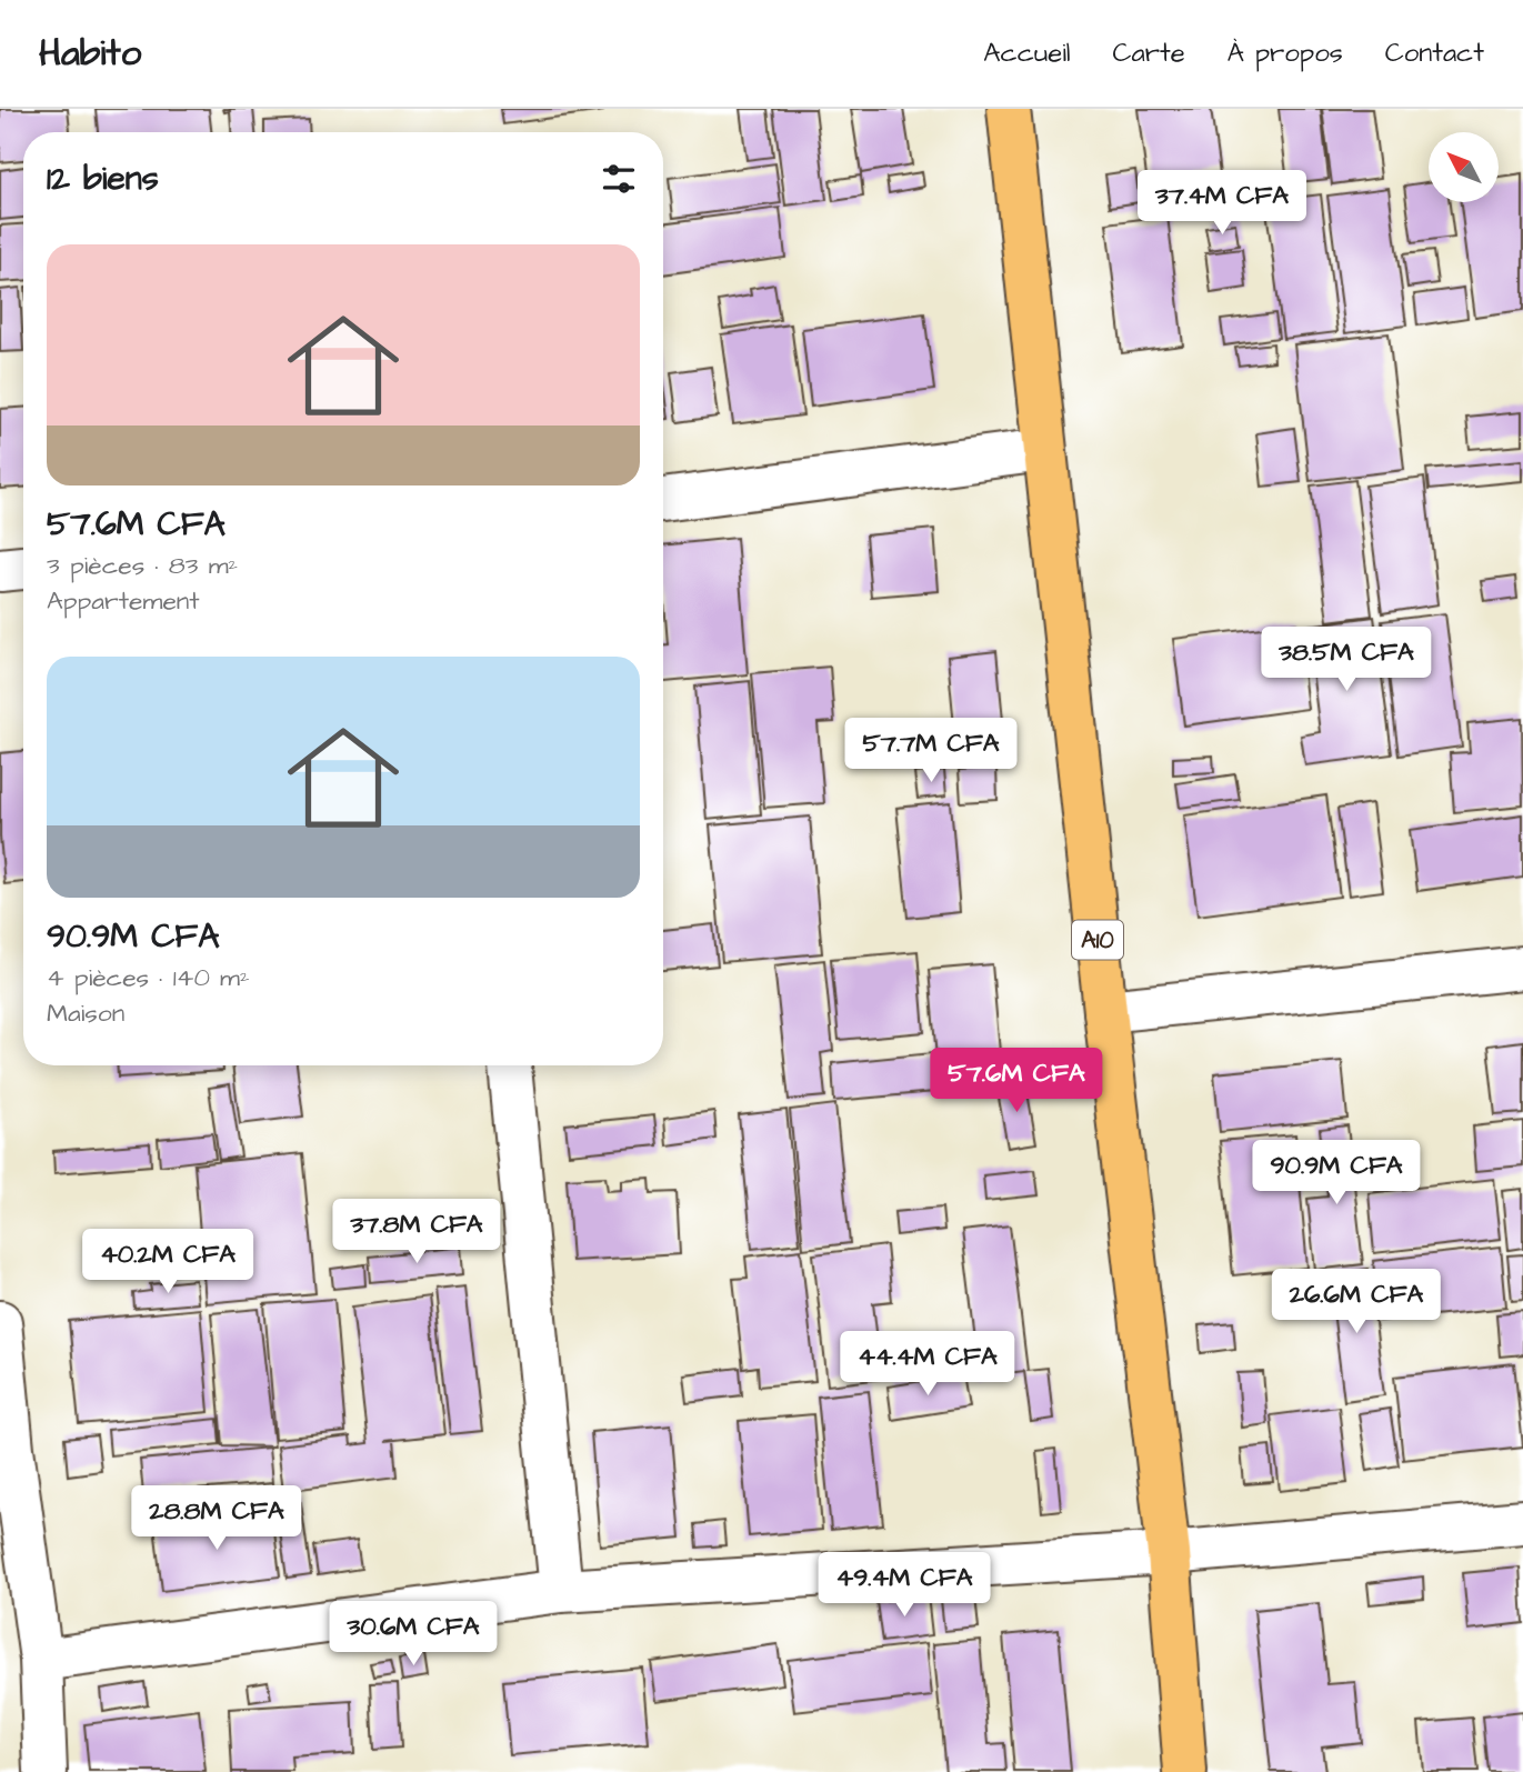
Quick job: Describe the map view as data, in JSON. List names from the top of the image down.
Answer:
{
  "streets": {
    "main road": ["A10"]
  },
  "north": "top left",
  "page": {
    "header": "Habito",
    "nav": [
      "Accueil",
      "Carte",
      "À propos",
      "Contact"
    ],
    "heading": "12 biens",
    "price": [
      "37.4M CFA",
      "38.5M CFA",
      "57.7M CFA",
      "57.6M CFA",
      "90.9M CFA",
      "37.8M CFA",
      "40.2M CFA",
      "26.6M CFA",
      "44.4M CFA",
      "28.8M CFA",
      "49.4M CFA",
      "30.6M CFA"
    ],
    "list": [
      {
        "name": "57.6M CFA",
        "note": "3 pièces · 83 m² · Appartement"
      },
      {
        "name": "90.9M CFA",
        "note": "4 pièces · 140 m² · Maison"
      }
    ]
  }
}
